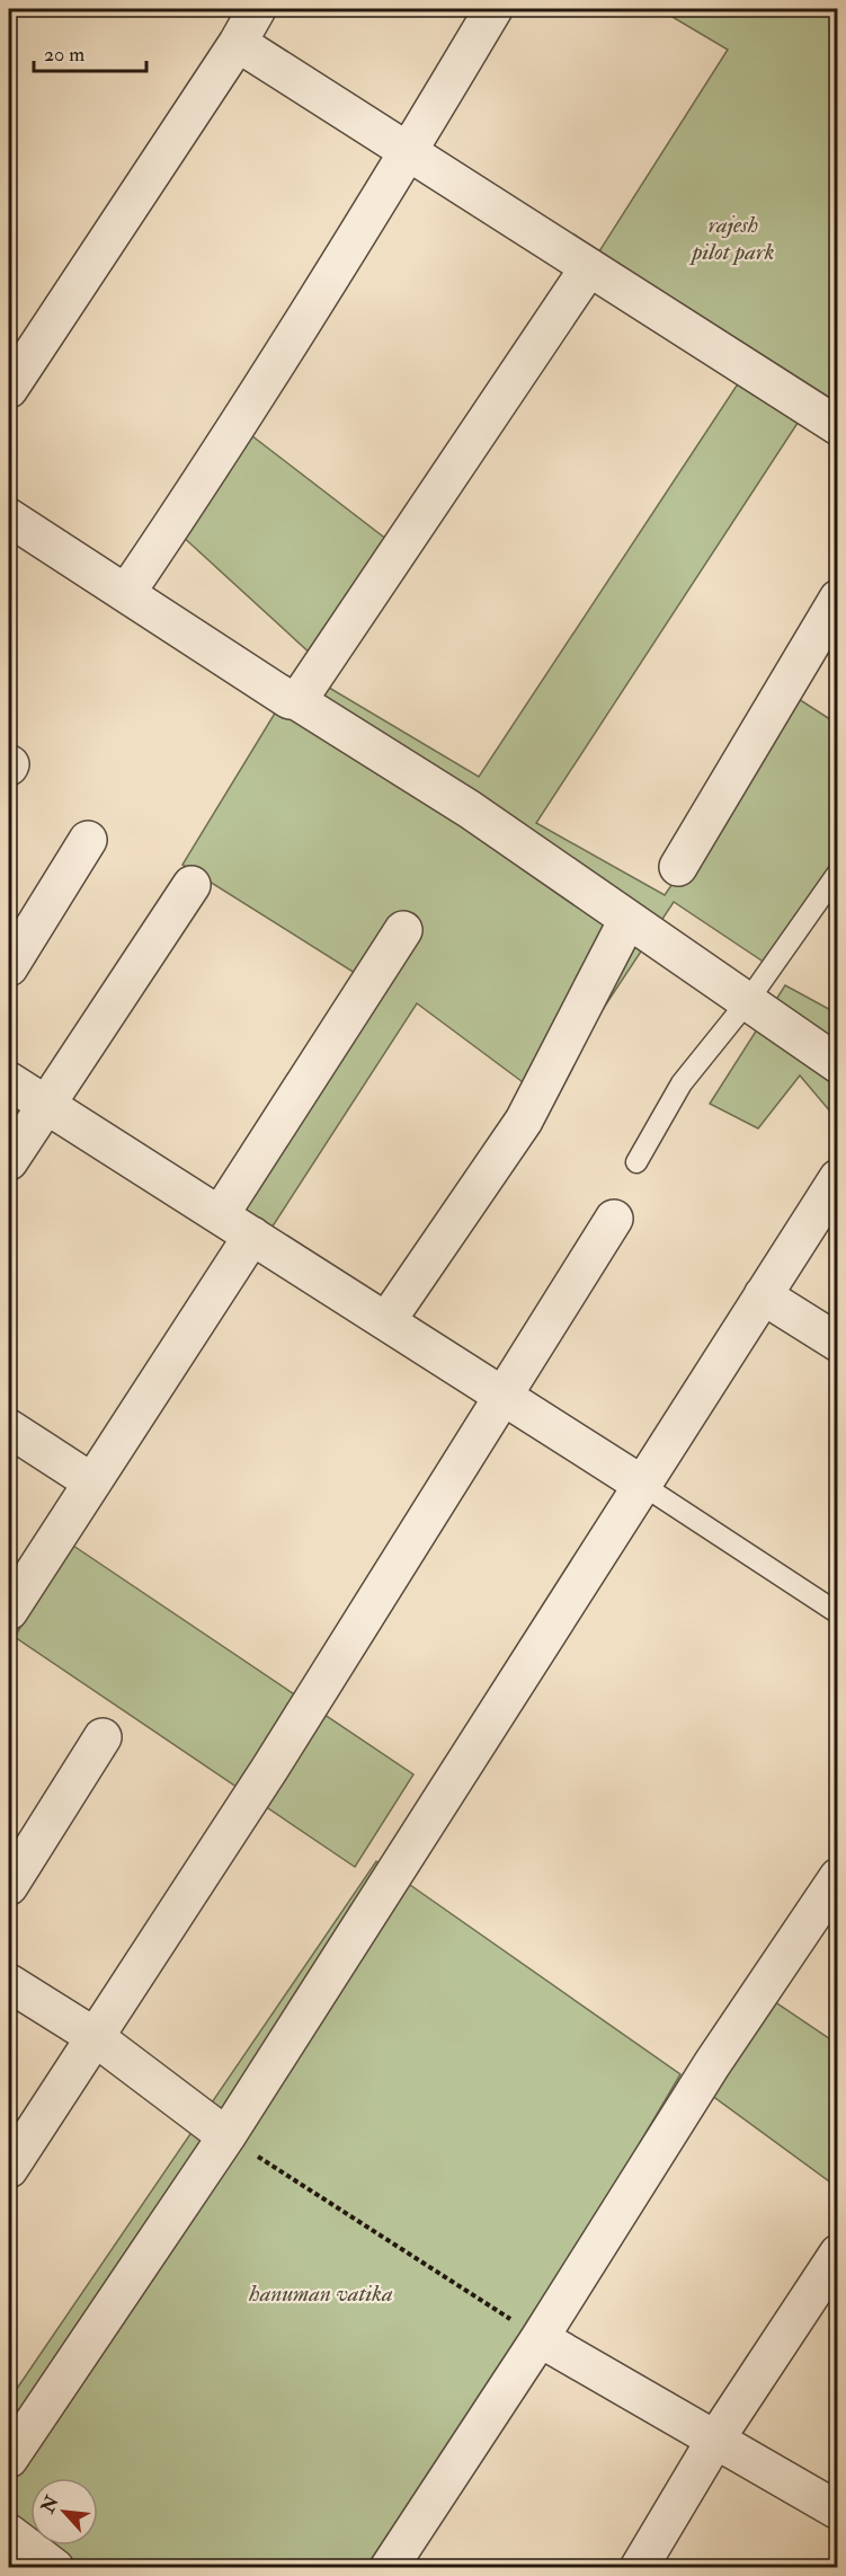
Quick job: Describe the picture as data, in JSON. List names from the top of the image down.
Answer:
{
  "parks": ["rajesh pilot park", "hanuman vatika"],
  "scale_bar": "20 m",
  "north": "top left"
}
